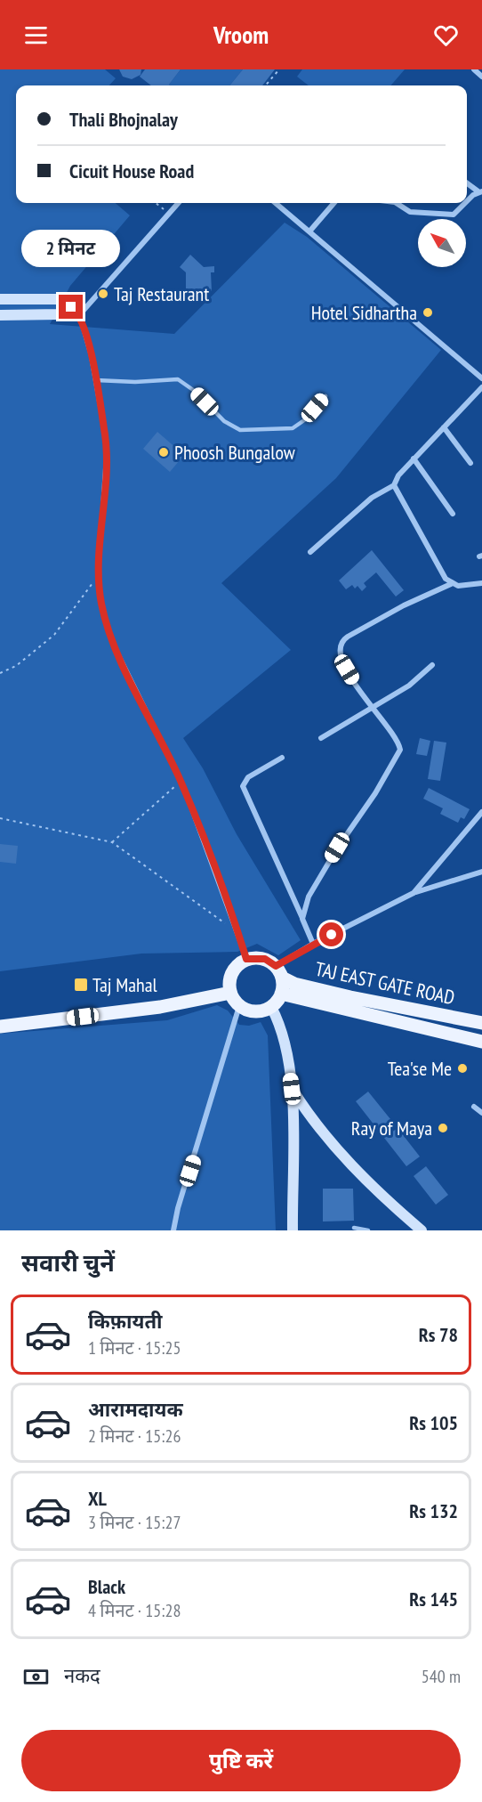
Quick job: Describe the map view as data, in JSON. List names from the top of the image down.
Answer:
{
  "streets": {
    "main road": ["TAJ EAST GATE ROAD"]
  },
  "places": {
    "other": [
      "Taj Restaurant",
      "Hotel Sidhartha",
      "Phoosh Bungalow",
      "Tea'se Me",
      "Ray of Maya"
    ],
    "transit": ["Taj Mahal"]
  },
  "north": "top left",
  "page": {
    "header": "Vroom",
    "banner": ["Thali Bhojnalay", "Cicuit House Road"],
    "bubble": "2 मिनट",
    "heading": "सवारी चुनें",
    "list": [
      {
        "name": "किफ़ायती",
        "note": "1 मिनट · 15:25",
        "value": "Rs 78"
      },
      {
        "name": "आरामदायक",
        "note": "2 मिनट · 15:26",
        "value": "Rs 105"
      },
      {
        "name": "XL",
        "note": "3 मिनट · 15:27",
        "value": "Rs 132"
      },
      {
        "name": "Black",
        "note": "4 मिनट · 15:28",
        "value": "Rs 145"
      }
    ],
    "pay": ["नकद", "540 m"],
    "buttons": "पुष्टि करें"
  }
}
